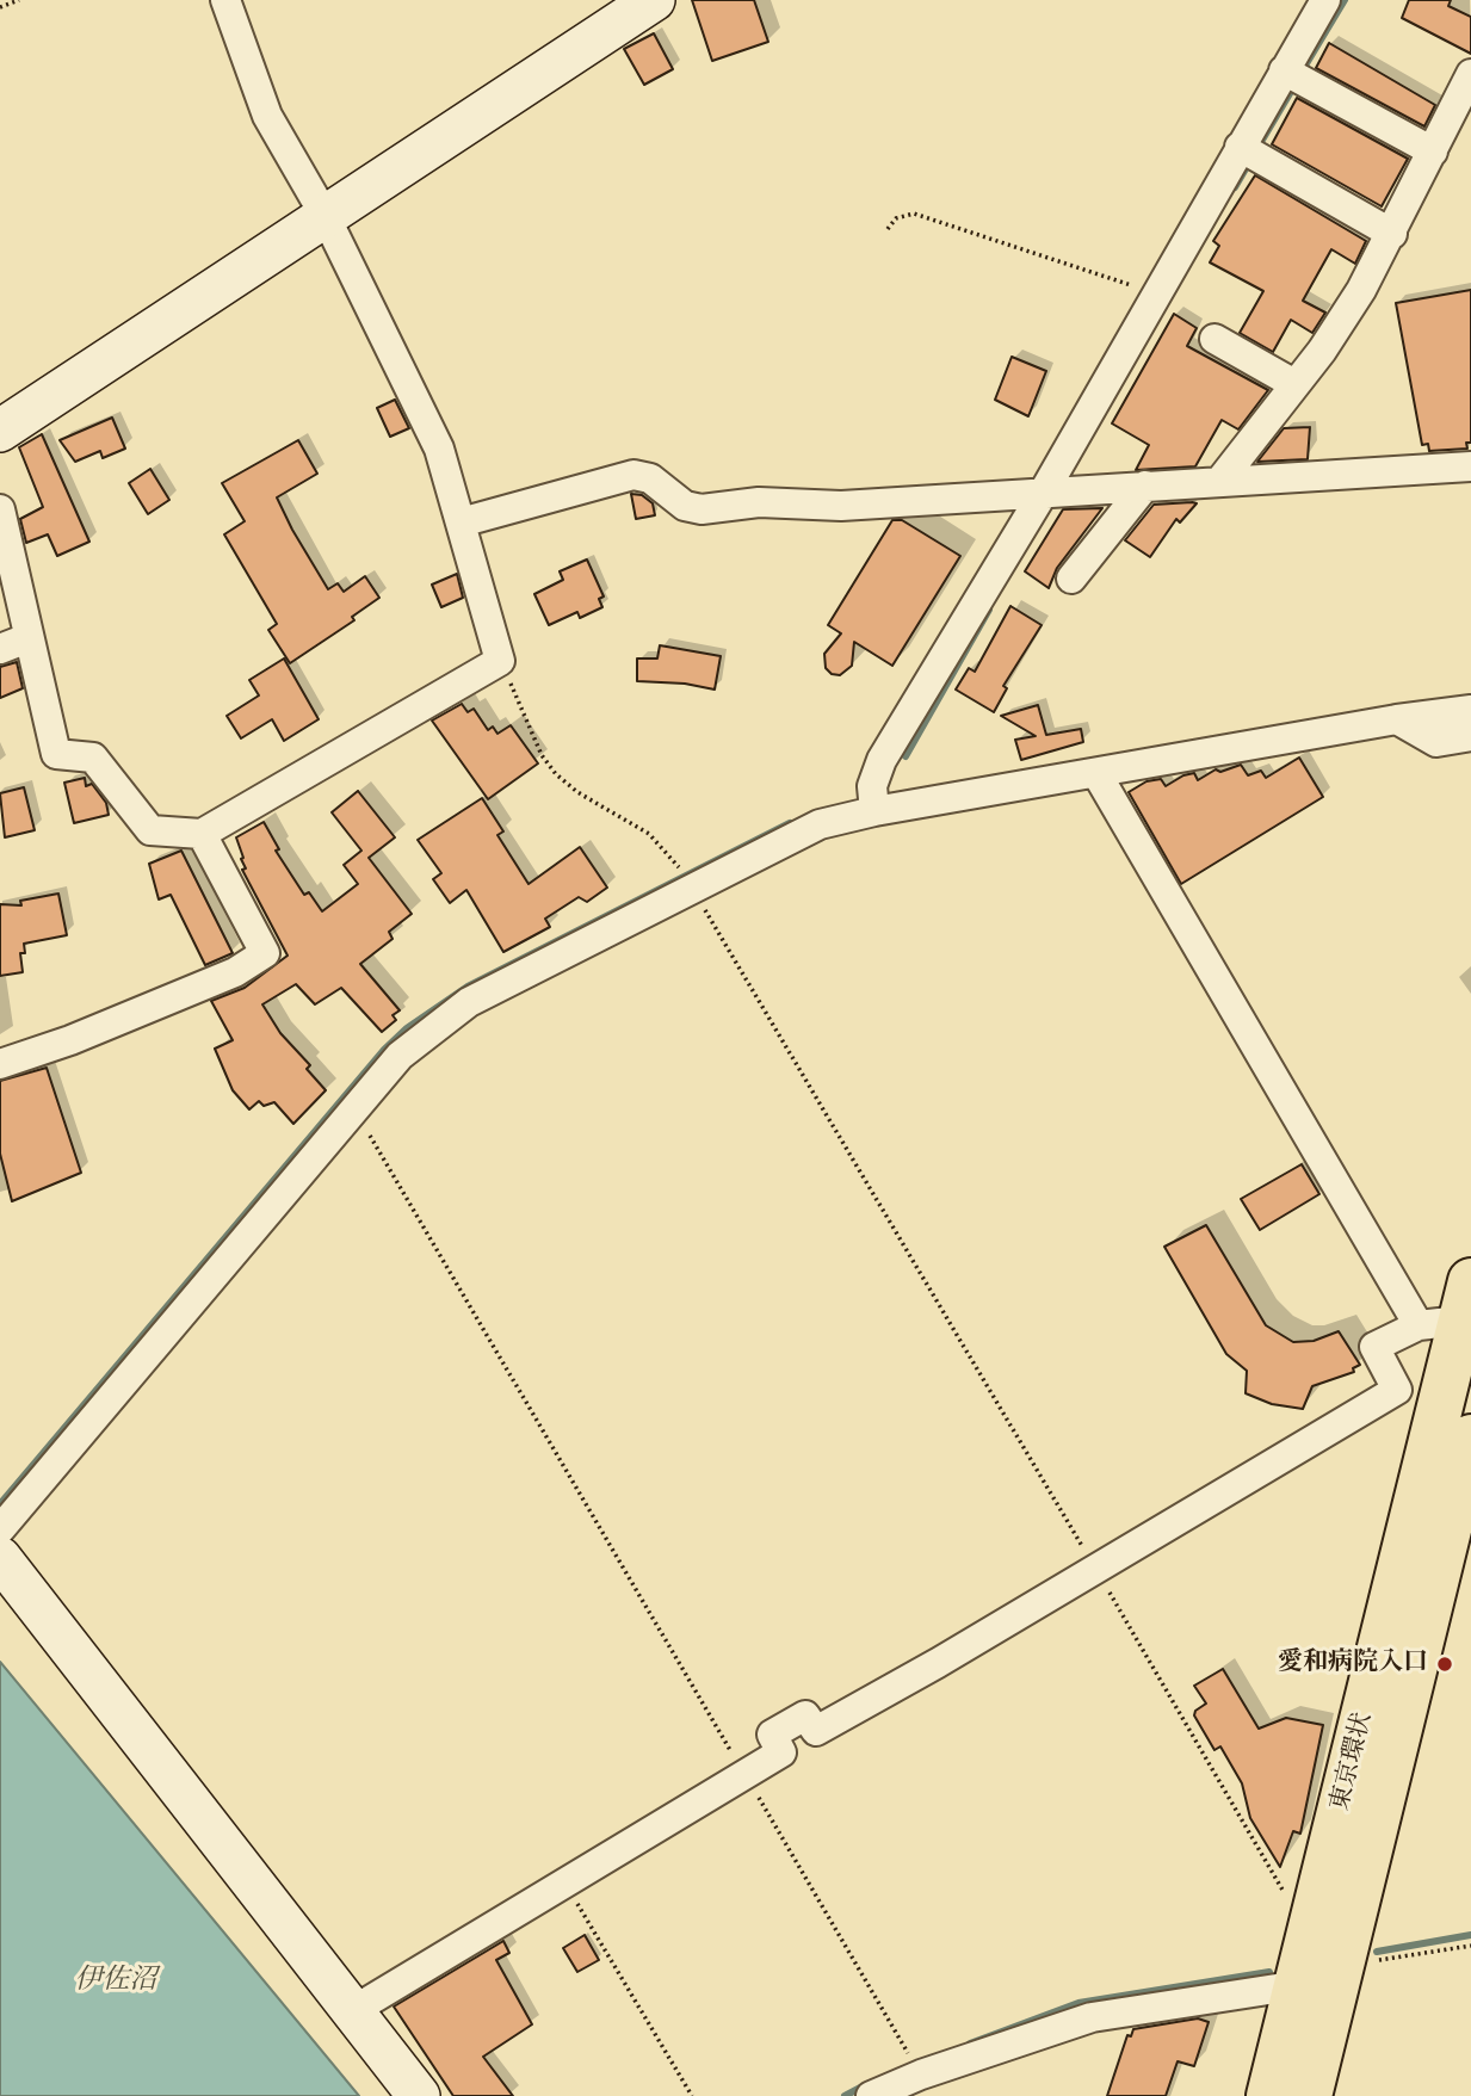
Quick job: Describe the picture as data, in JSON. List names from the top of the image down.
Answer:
{
  "streets": {
    "highway": ["東京環状"]
  },
  "water": ["伊佐沼"],
  "places": ["愛和病院入口"]
}
